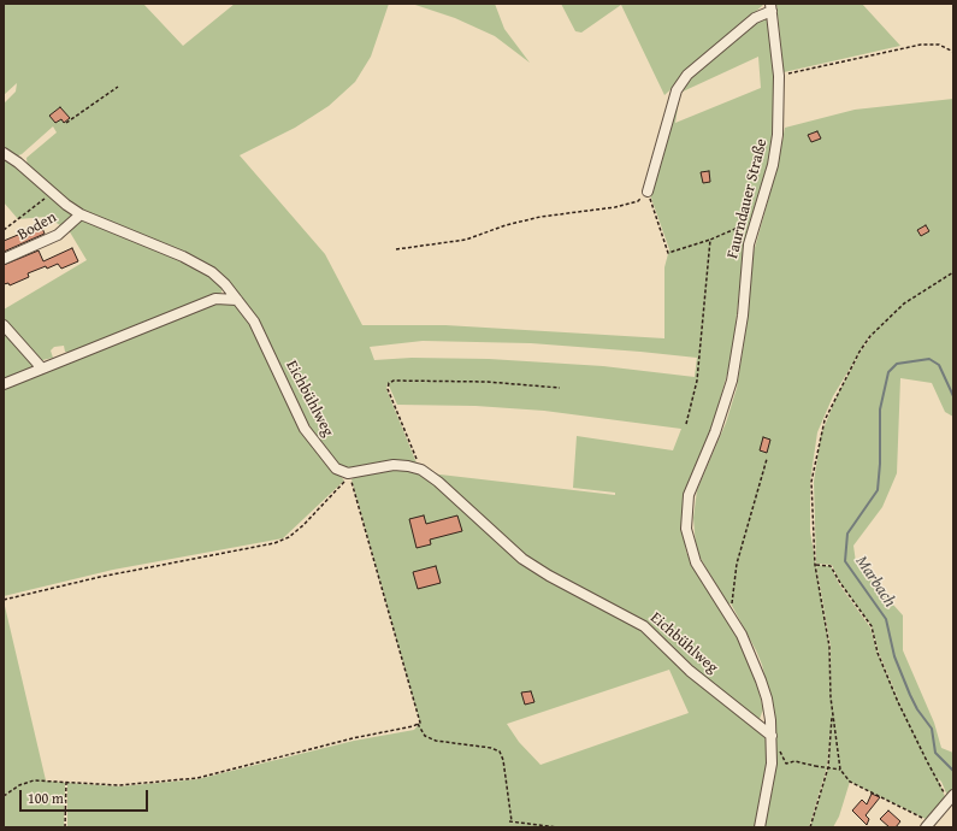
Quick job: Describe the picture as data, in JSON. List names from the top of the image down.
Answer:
{
  "streets": {
    "street": ["Faurndauer Straße", "Boden", "Eichbühlweg"]
  },
  "crossings": [
    ["Faurndauer Straße", "Eichbühlweg"],
    ["Boden", "Eichbühlweg"]
  ],
  "water": ["Marbach"],
  "scale_bar": "100 m"
}
